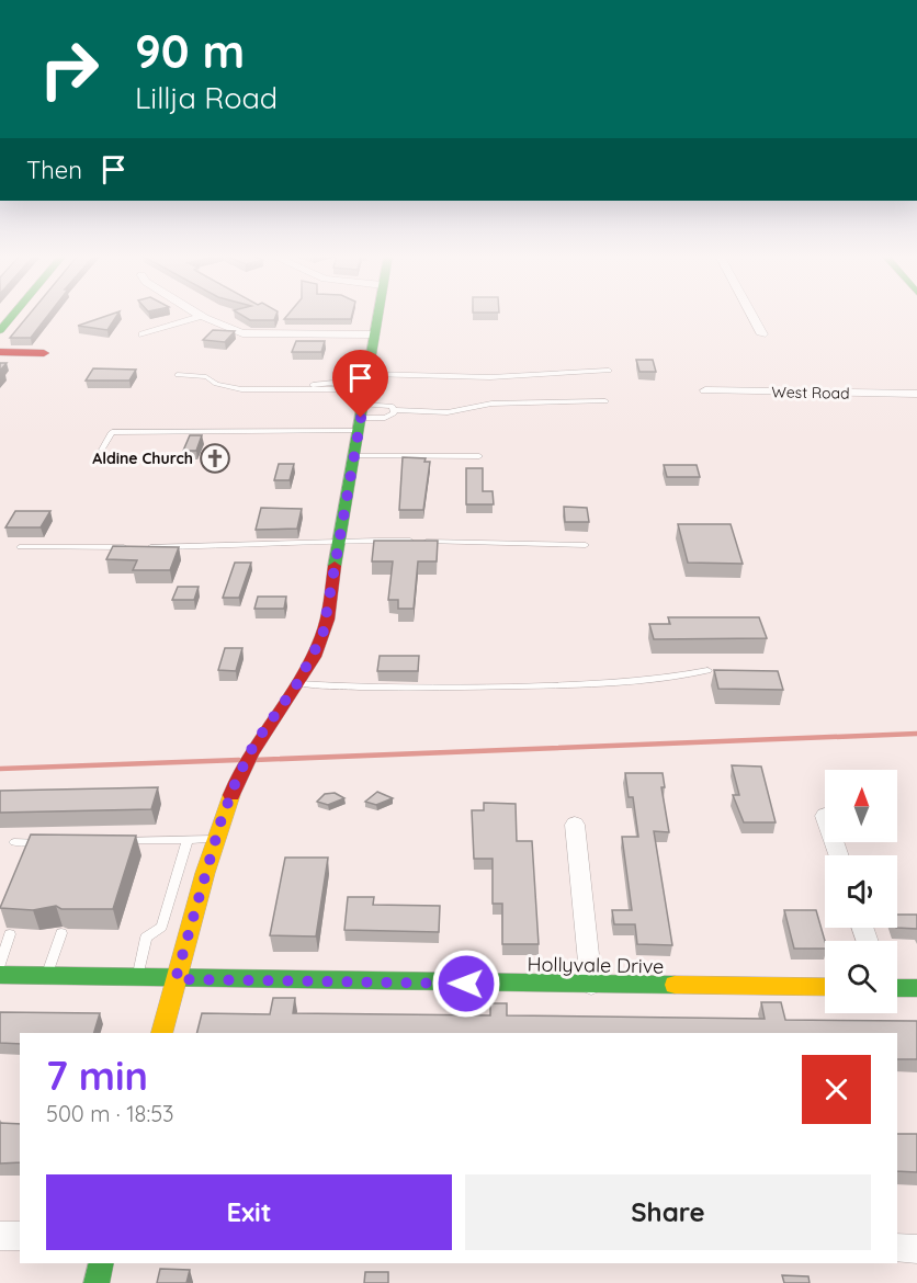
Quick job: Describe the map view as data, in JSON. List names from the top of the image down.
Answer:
{
  "streets": {
    "street": ["West Road", "Hollyvale Drive"]
  },
  "places": {
    "church": ["Aldine Church"]
  },
  "north": "top",
  "page": {
    "turn": ["90 m", "Lillja Road"],
    "then": "Then",
    "heading": ["7 min", "500 m · 18:53"],
    "buttons": ["Exit", "Share"]
  }
}
